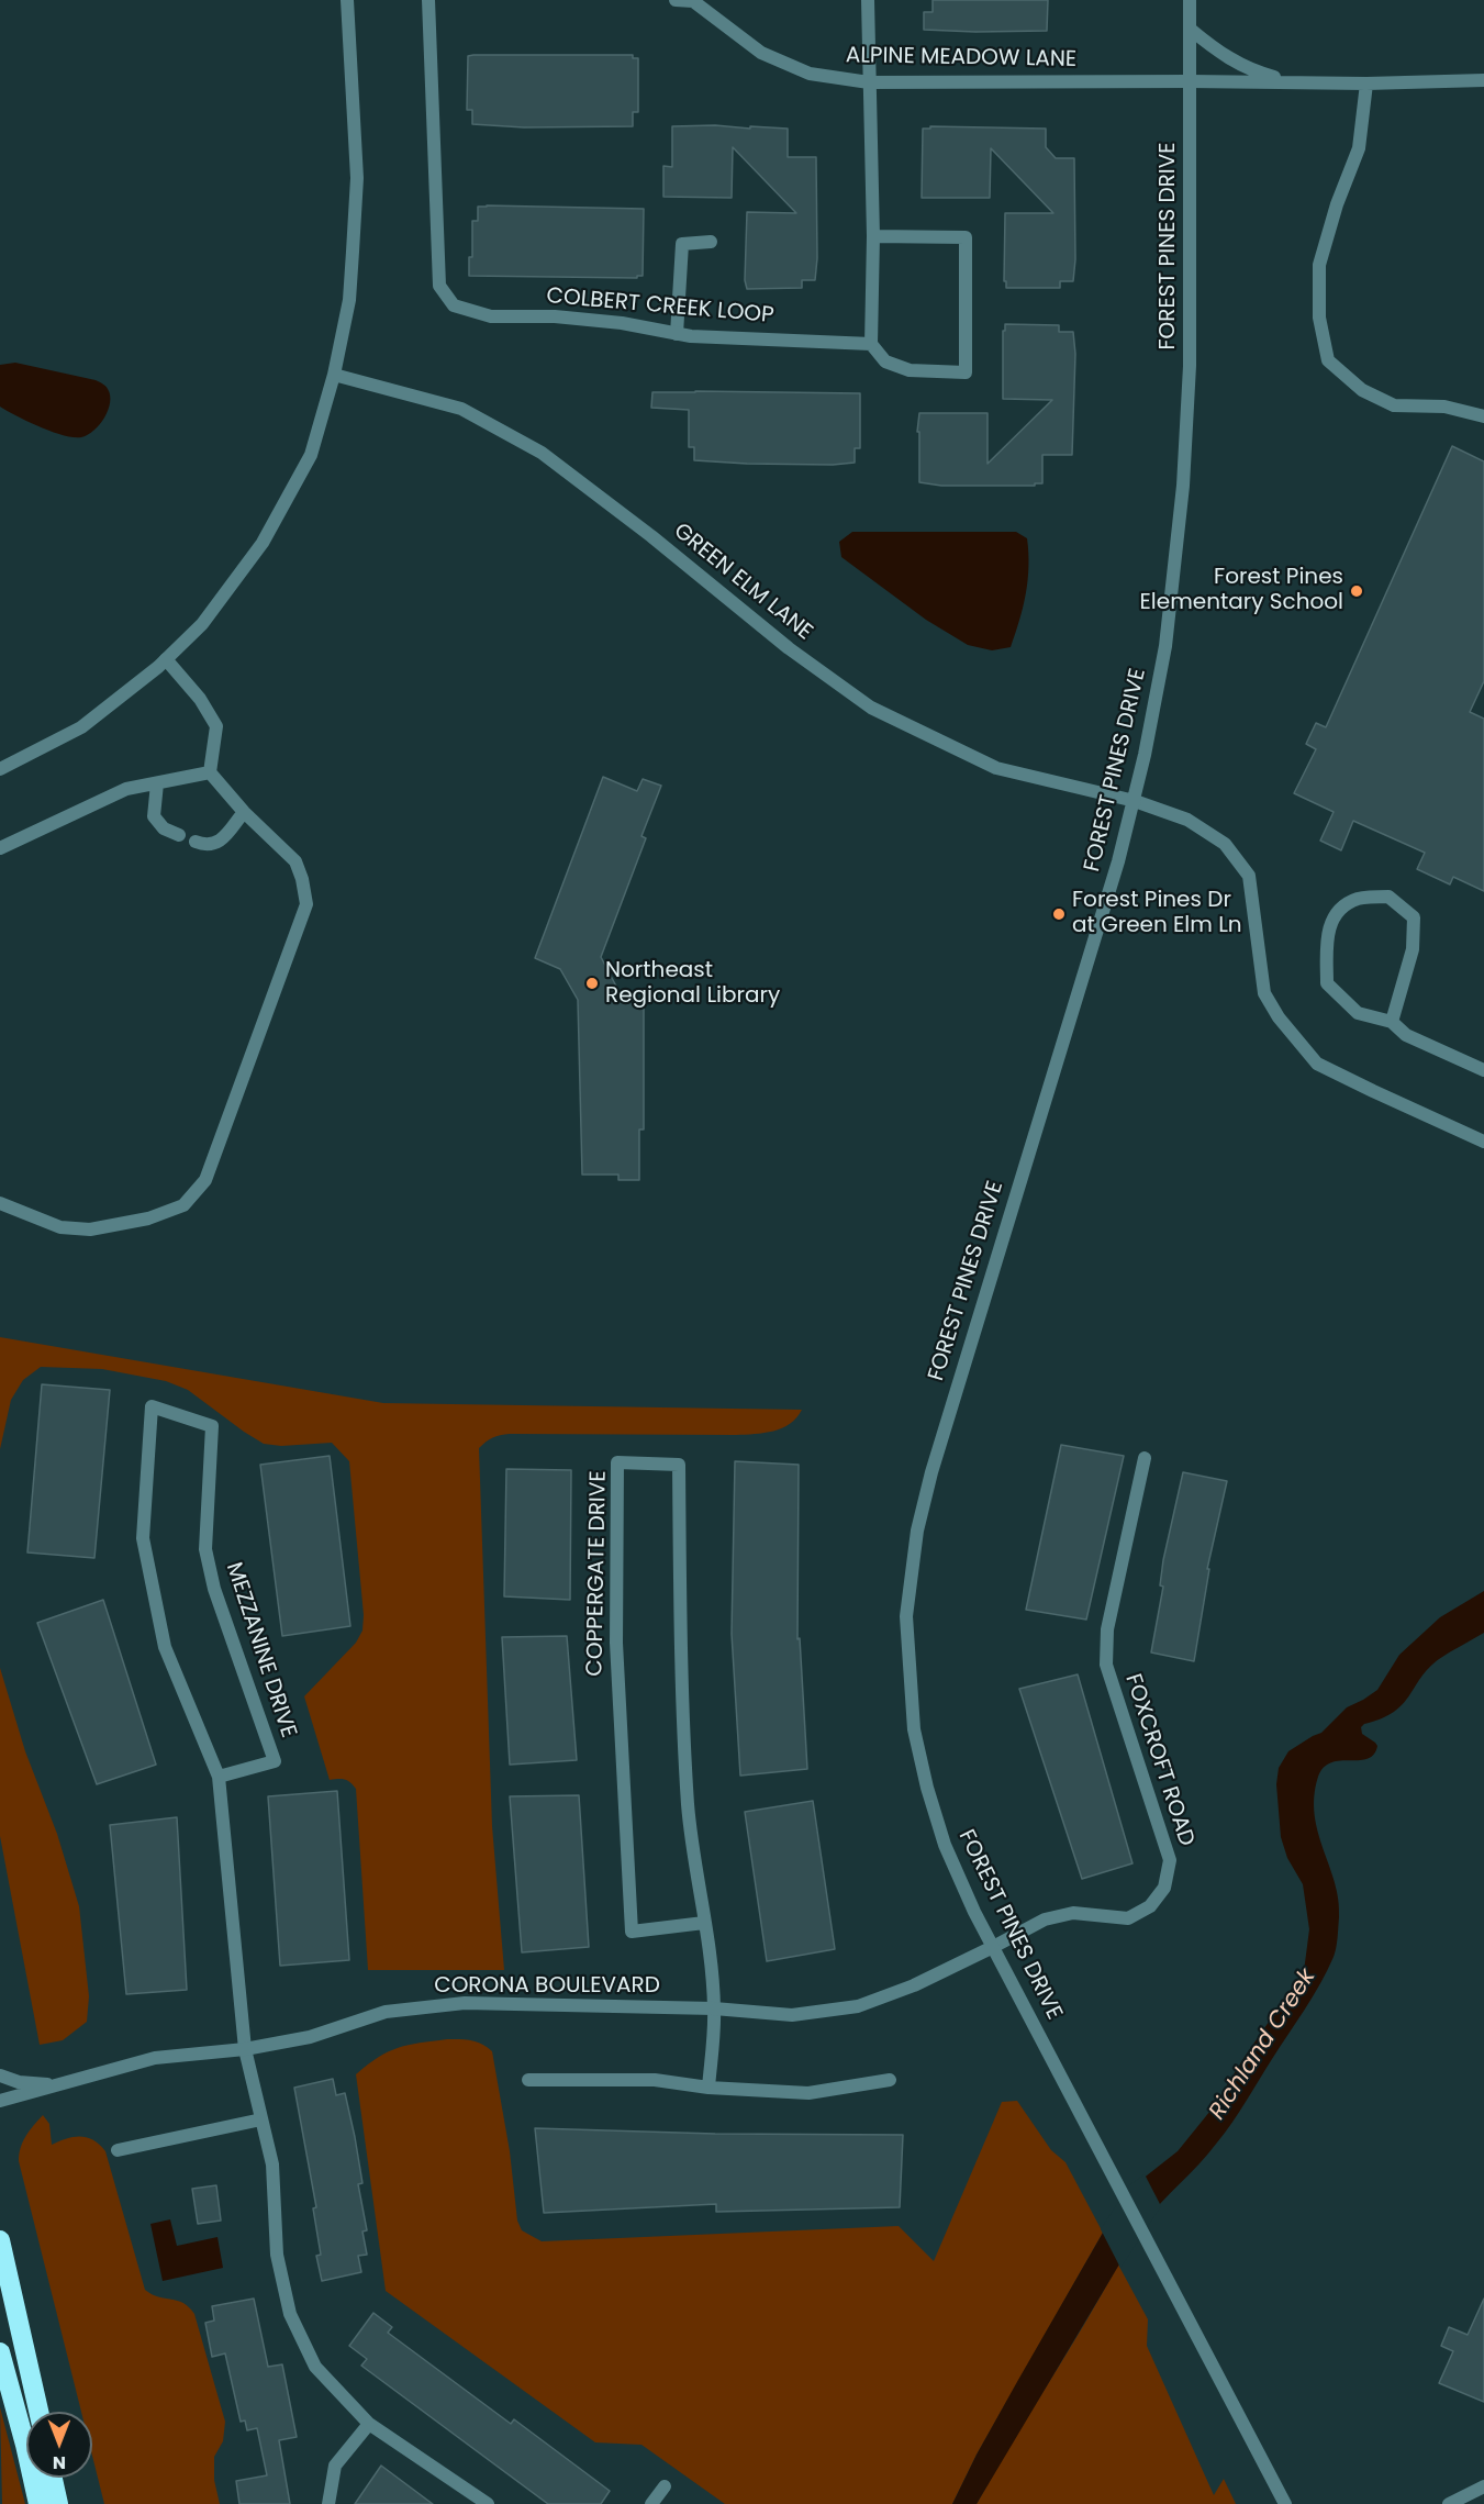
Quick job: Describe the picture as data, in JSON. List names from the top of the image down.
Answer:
{
  "streets": {
    "street": [
      "ALPINE MEADOW LANE",
      "FOREST PINES DRIVE",
      "COLBERT CREEK LOOP",
      "GREEN ELM LANE",
      "COPPERGATE DRIVE",
      "MEZZANINE DRIVE",
      "FOXCROFT ROAD",
      "CORONA BOULEVARD"
    ]
  },
  "crossings": [
    ["ALPINE MEADOW LANE", "FOREST PINES DRIVE"],
    ["FOREST PINES DRIVE", "GREEN ELM LANE"],
    ["FOREST PINES DRIVE", "FOXCROFT ROAD"],
    ["FOREST PINES DRIVE", "CORONA BOULEVARD"],
    ["COPPERGATE DRIVE", "CORONA BOULEVARD"],
    ["MEZZANINE DRIVE", "CORONA BOULEVARD"],
    ["FOXCROFT ROAD", "CORONA BOULEVARD"]
  ],
  "water": ["Richland Creek"],
  "places": ["Forest Pines Elementary School", "Forest Pines Dr at Green Elm Ln", "Northeast Regional Library"],
  "north": "bottom"
}
